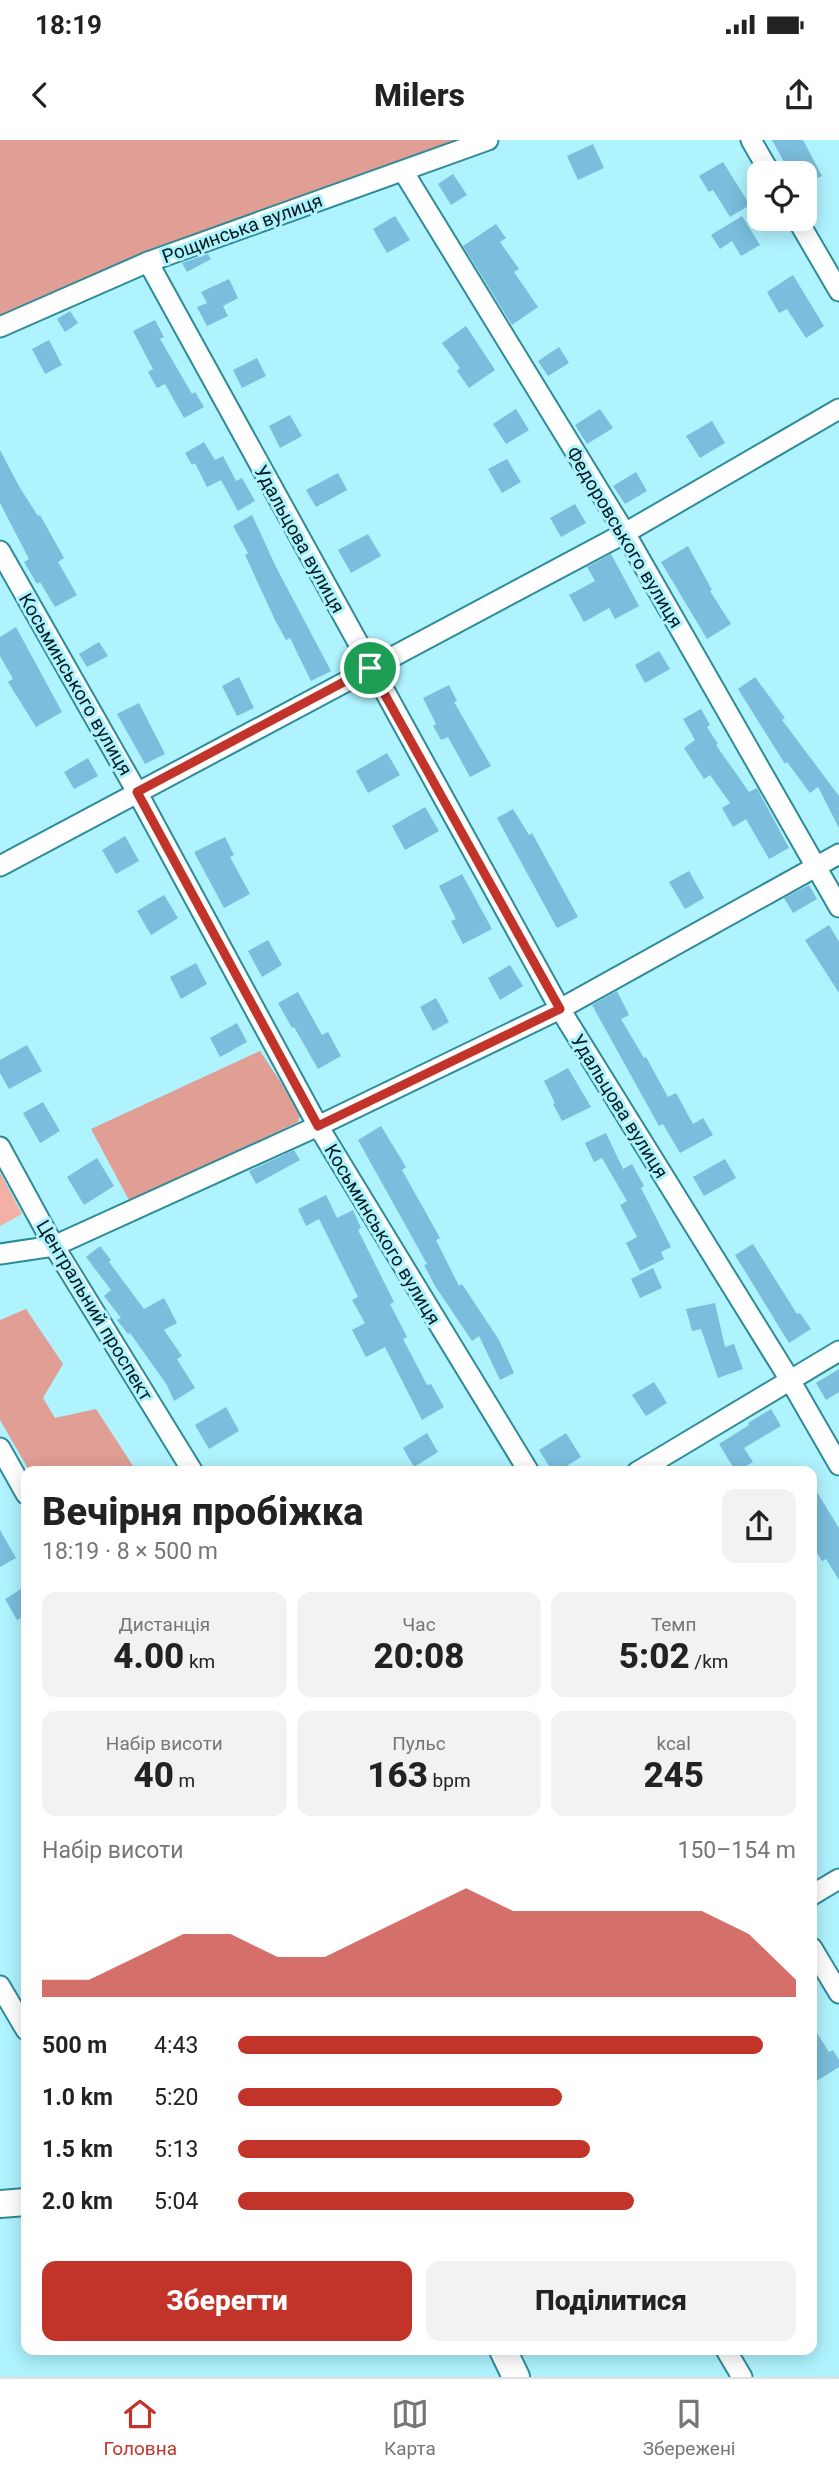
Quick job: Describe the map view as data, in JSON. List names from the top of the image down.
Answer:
{
  "streets": {
    "street": [
      "Рощинська вулиця",
      "Федоровського вулиця",
      "Удальцова вулиця",
      "Косьминського вулиця",
      "Центральний проспект"
    ]
  },
  "crossings": [
    ["Рощинська вулиця", "Федоровського вулиця"],
    ["Рощинська вулиця", "Удальцова вулиця"]
  ],
  "page": {
    "status": "18:19",
    "header": "Milers",
    "heading": ["Вечірня пробіжка", "18:19 · 8 × 500 m"],
    "stats": [
      ["Дистанція", "4.00 km"],
      ["Час", "20:08"],
      ["Темп", "5:02 /km"],
      ["Набір висоти", "40 m"],
      ["Пульс", "163 bpm"],
      ["kcal", "245"]
    ],
    "chart": ["Набір висоти", "150–154 m"],
    "list": [
      {
        "name": "500 m",
        "note": "4:43"
      },
      {
        "name": "1.0 km",
        "note": "5:20"
      },
      {
        "name": "1.5 km",
        "note": "5:13"
      },
      {
        "name": "2.0 km",
        "note": "5:04"
      }
    ],
    "buttons": ["Зберегти", "Поділитися"],
    "tabs": ["Головна", "Карта", "Збережені"]
  }
}
